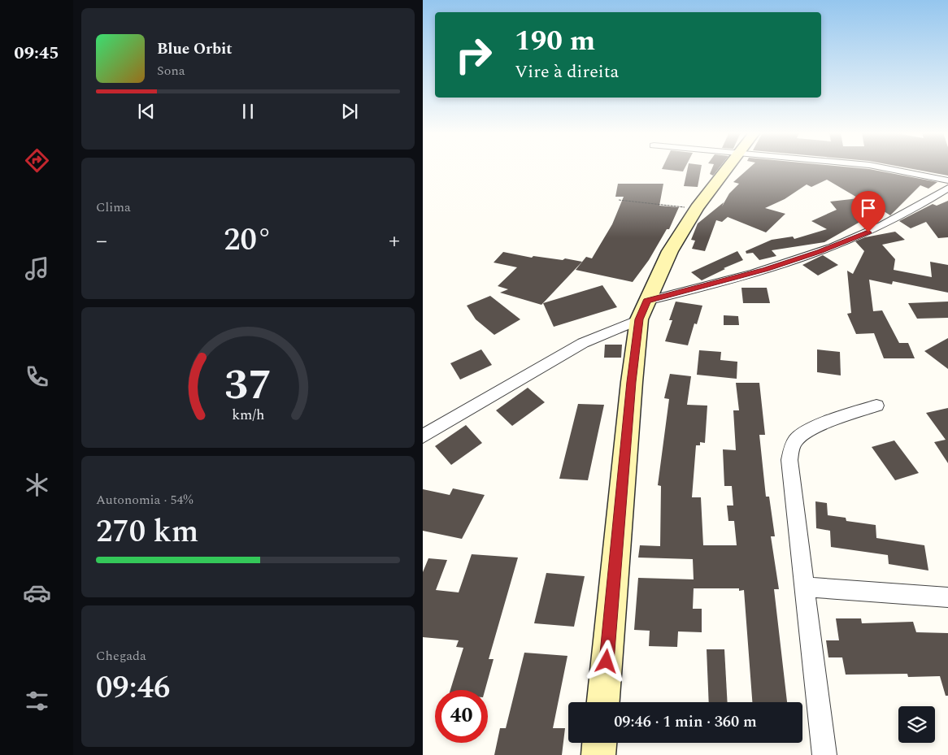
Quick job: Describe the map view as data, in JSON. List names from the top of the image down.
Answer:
{
  "page": {
    "tabs": "09:45",
    "turn": ["190 m", "Vire à direita"],
    "song": ["Blue Orbit", "Sona"],
    "tile": [
      "Clima",
      ["Autonomia · 54%", "270 km"],
      ["Chegada", "09:46"]
    ],
    "heat": ["−", "20°", "+"],
    "limit": "40",
    "trip": "09:46 · 1 min · 360 m",
    "gauge": ["37", "km/h"]
  }
}
